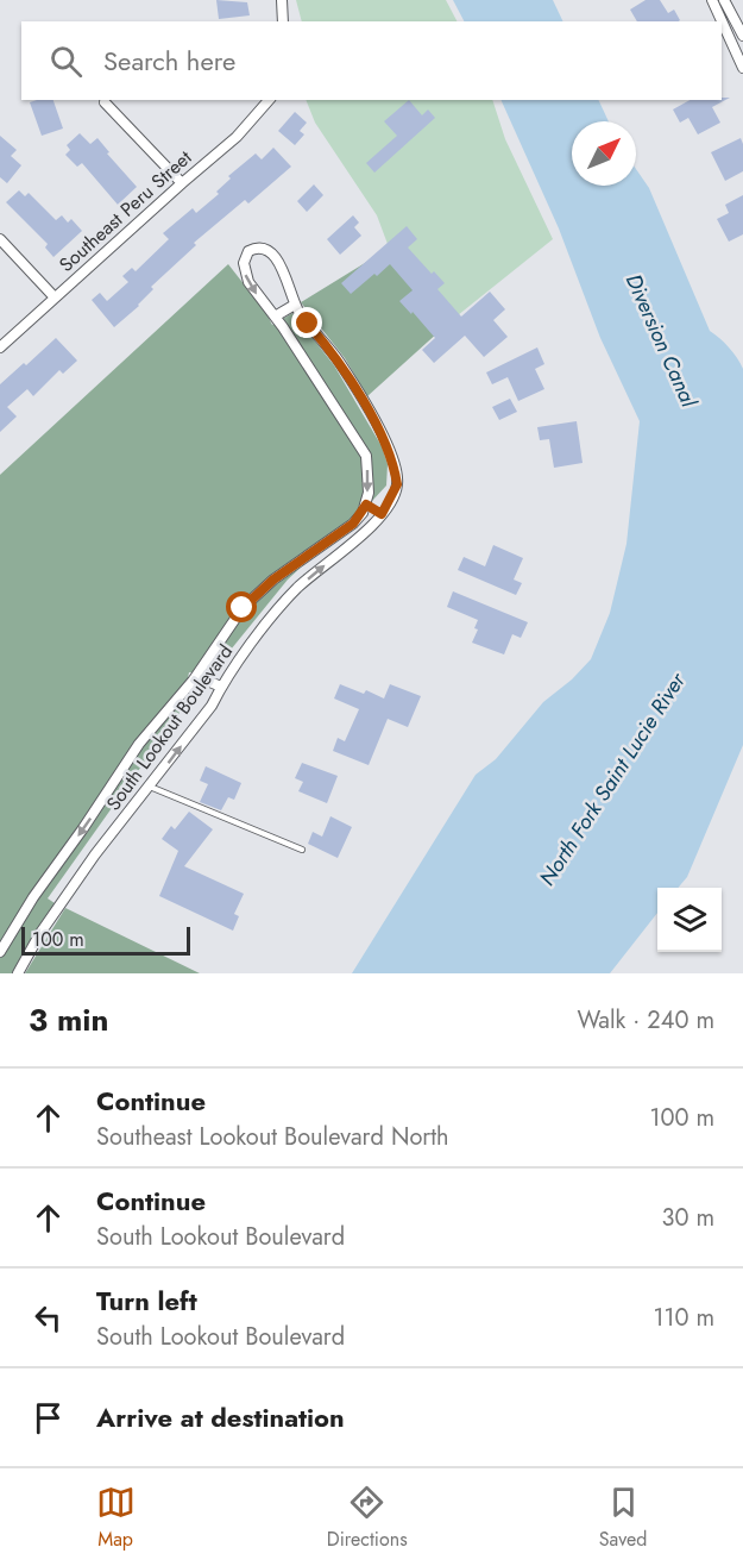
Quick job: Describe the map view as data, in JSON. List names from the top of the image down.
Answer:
{
  "streets": {
    "street": ["Southeast Peru Street", "South Lookout Boulevard"]
  },
  "water": ["Diversion Canal", "North Fork Saint Lucie River"],
  "scale_bar": "100 m",
  "north": "top right",
  "page": {
    "search": "Search here",
    "scale": "100 m",
    "heading": ["3 min", "Walk · 240 m"],
    "list": [
      ["Continue", "Southeast Lookout Boulevard North", "100 m"],
      ["Continue", "South Lookout Boulevard", "30 m"],
      ["Turn left", "South Lookout Boulevard", "110 m"],
      "Arrive at destination"
    ],
    "nav": ["Map", "Directions", "Saved"]
  }
}
